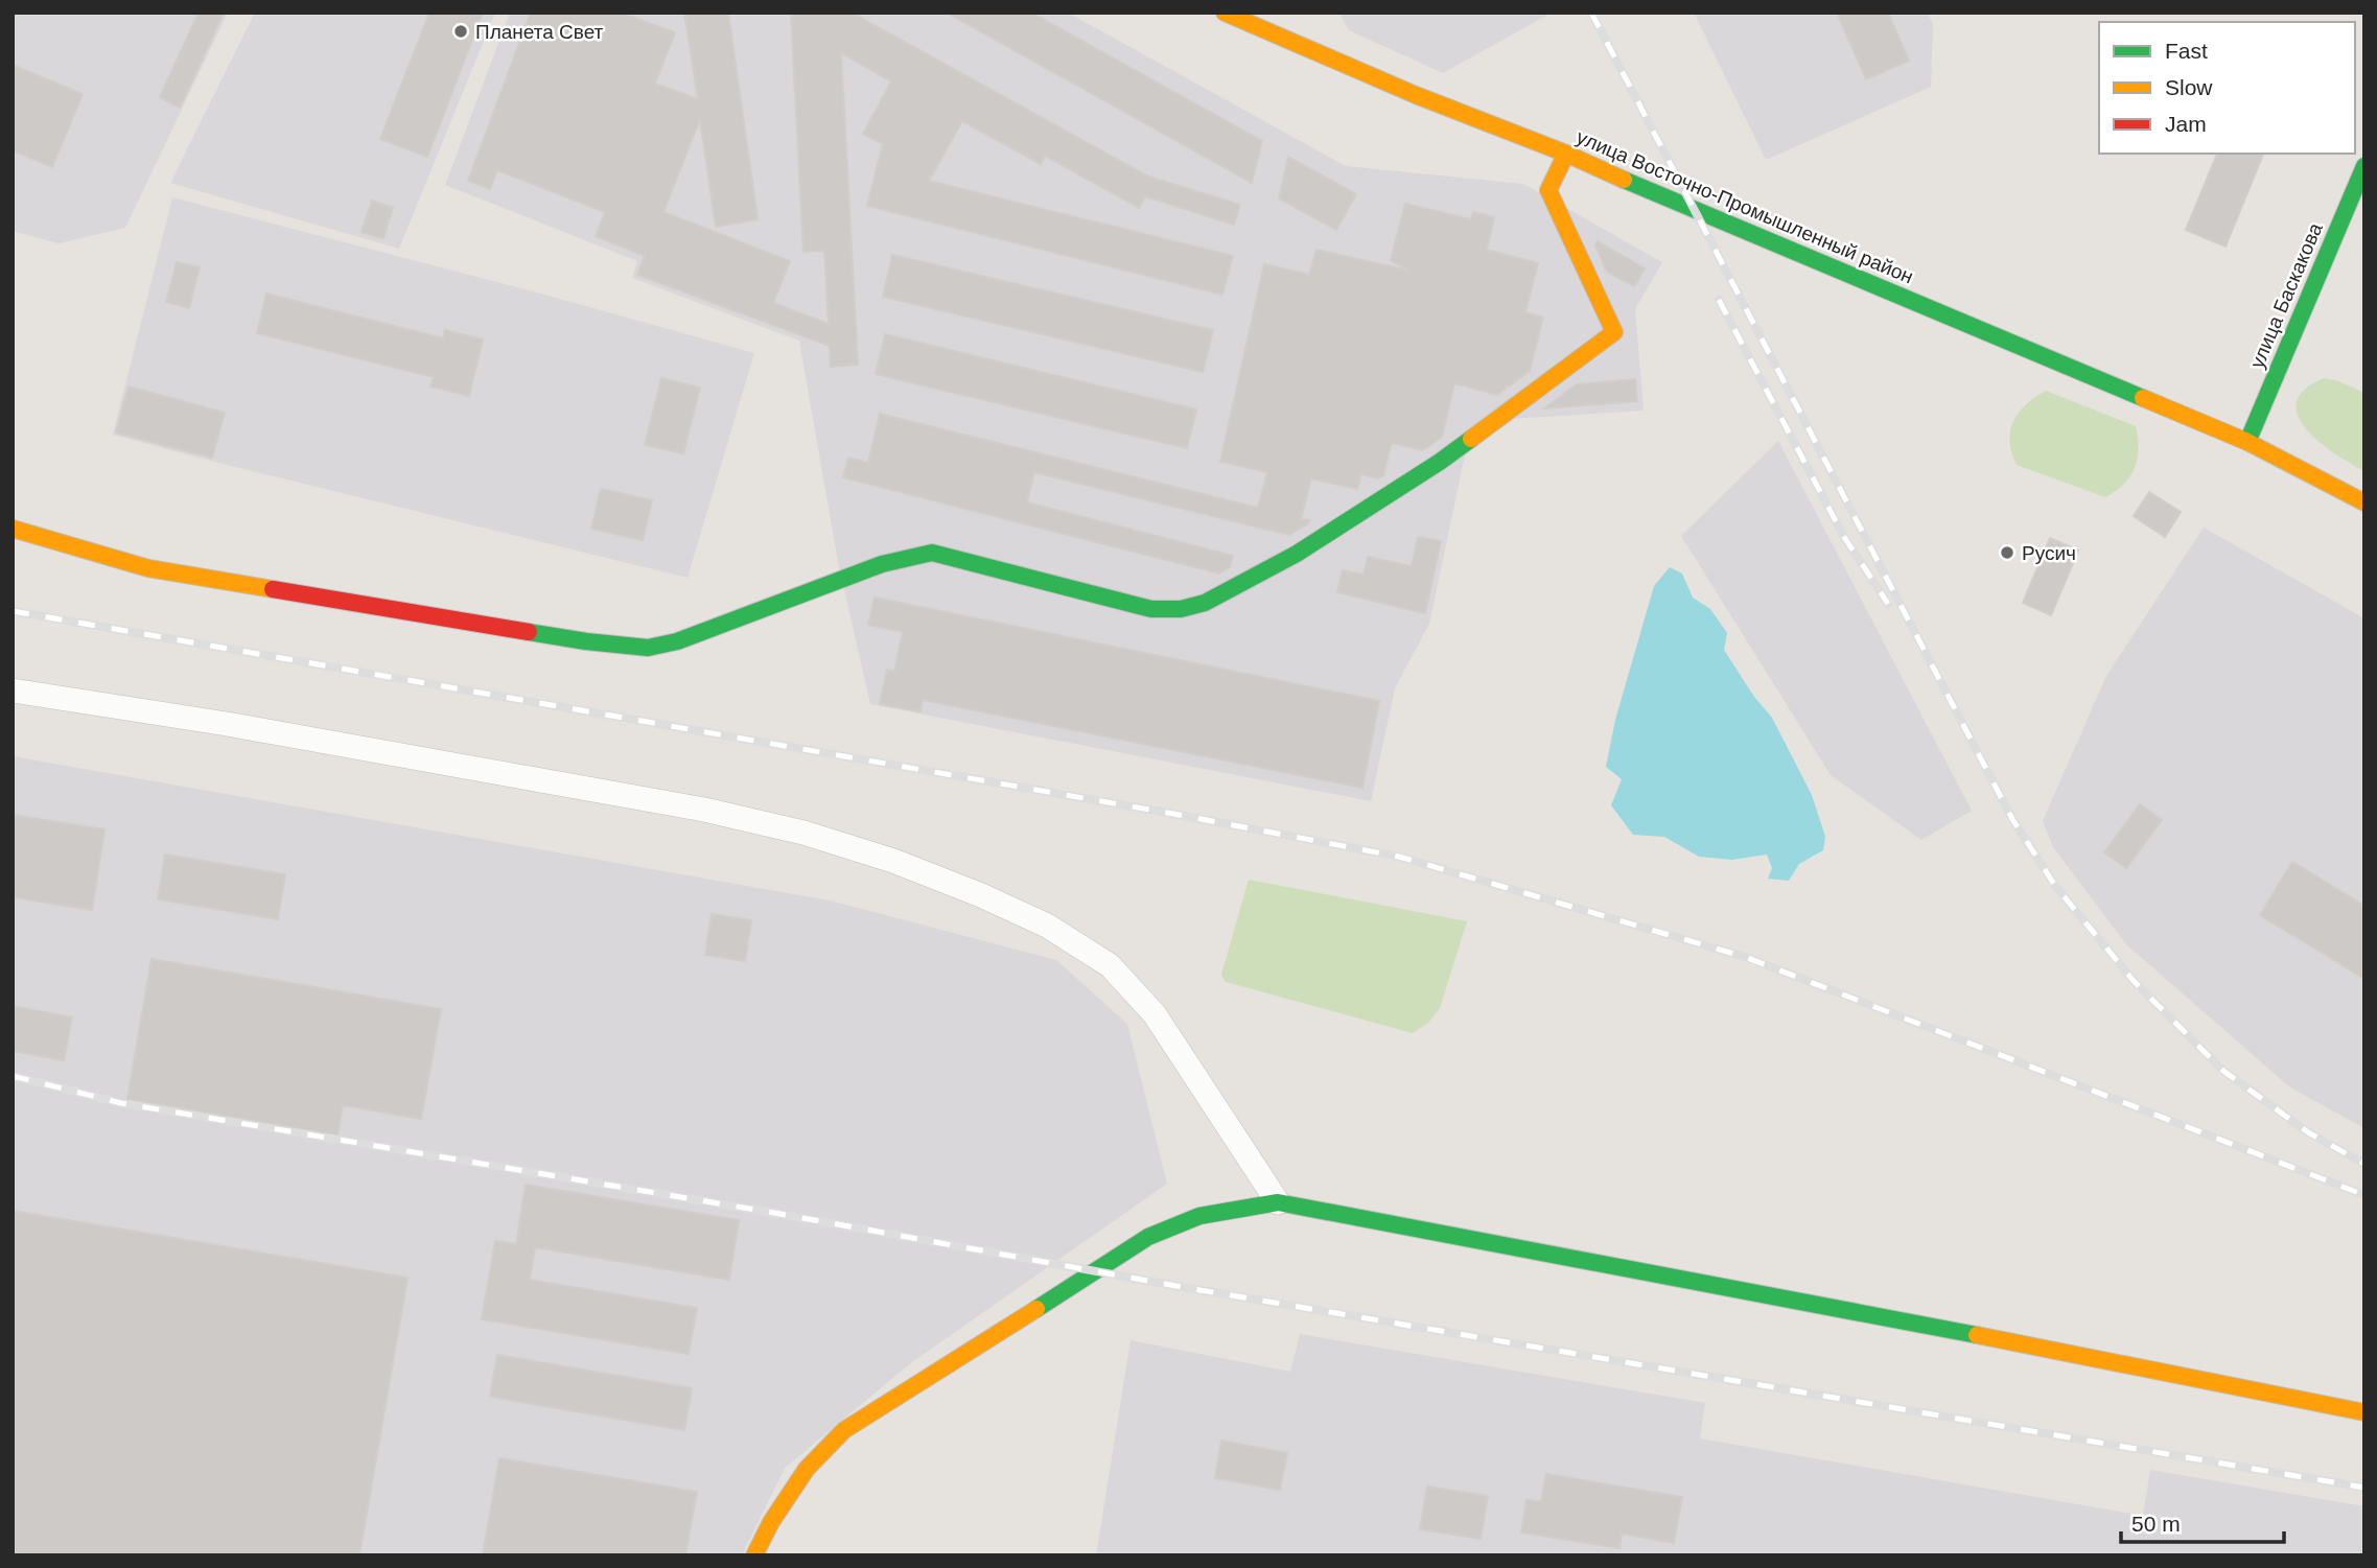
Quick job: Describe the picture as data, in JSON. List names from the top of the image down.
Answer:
{
  "streets": {
    "street": ["улица Восточно-Промышленный район", "улица Баскакова"]
  },
  "crossings": [
    ["улица Восточно-Промышленный район", "улица Баскакова"]
  ],
  "places": ["Планета Свет", "Русич"],
  "legend": ["Fast", "Slow", "Jam"],
  "scale_bar": "50 m"
}
